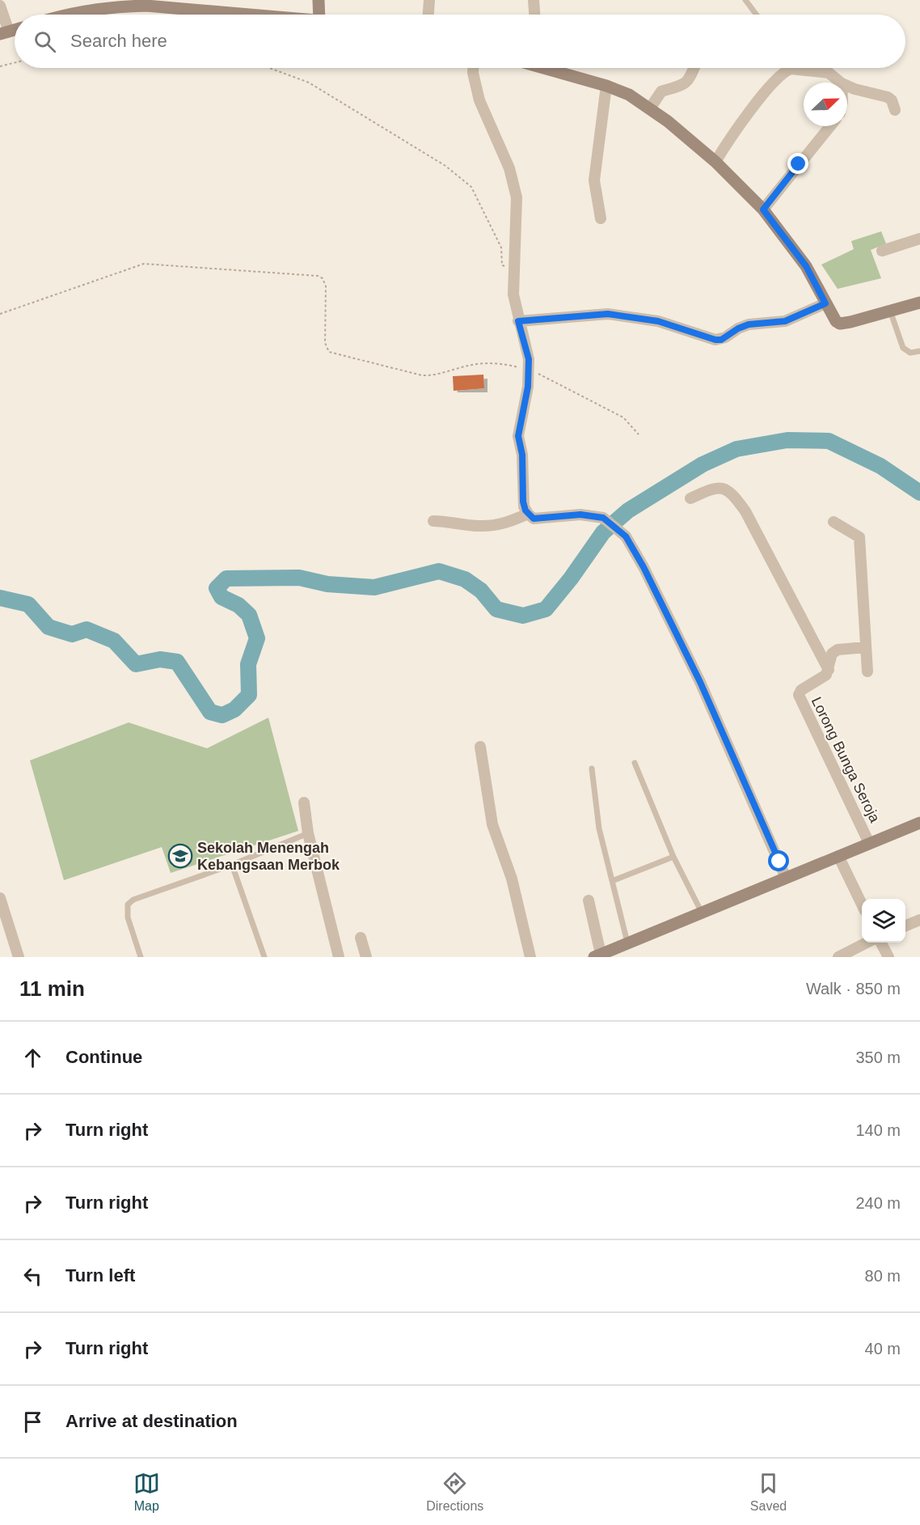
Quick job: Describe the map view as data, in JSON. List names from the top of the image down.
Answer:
{
  "streets": {
    "street": ["Lorong Bunga Seroja"]
  },
  "places": {
    "school or university": ["Sekolah Menengah Kebangsaan Merbok"]
  },
  "north": "top right",
  "page": {
    "search": "Search here",
    "heading": ["11 min", "Walk · 850 m"],
    "list": [
      ["Continue", "350 m"],
      ["Turn right", "140 m"],
      ["Turn right", "240 m"],
      ["Turn left", "80 m"],
      ["Turn right", "40 m"],
      "Arrive at destination"
    ],
    "nav": ["Map", "Directions", "Saved"]
  }
}
